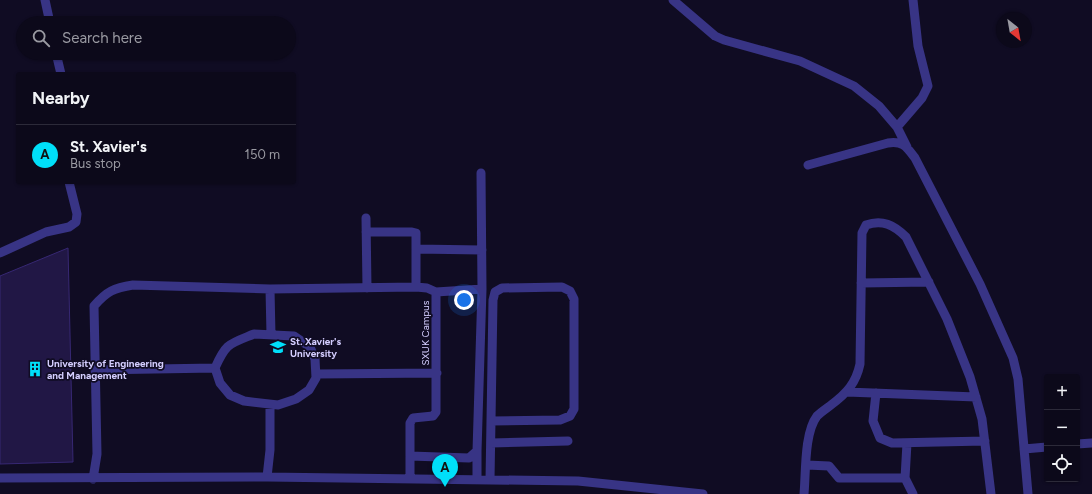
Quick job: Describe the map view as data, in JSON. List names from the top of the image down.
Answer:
{
  "streets": {
    "street": ["SXUK Campus"]
  },
  "places": {
    "school or university": ["St. Xavier's University"],
    "building": ["University of Engineering and Management"]
  },
  "north": "bottom right",
  "page": {
    "search": "Search here",
    "heading": "Nearby",
    "list": [
      {
        "mark": "A",
        "name": "St. Xavier's",
        "note": "Bus stop",
        "value": "150 m"
      }
    ],
    "map_buttons": ["+", "−"],
    "pins": "A"
  }
}
